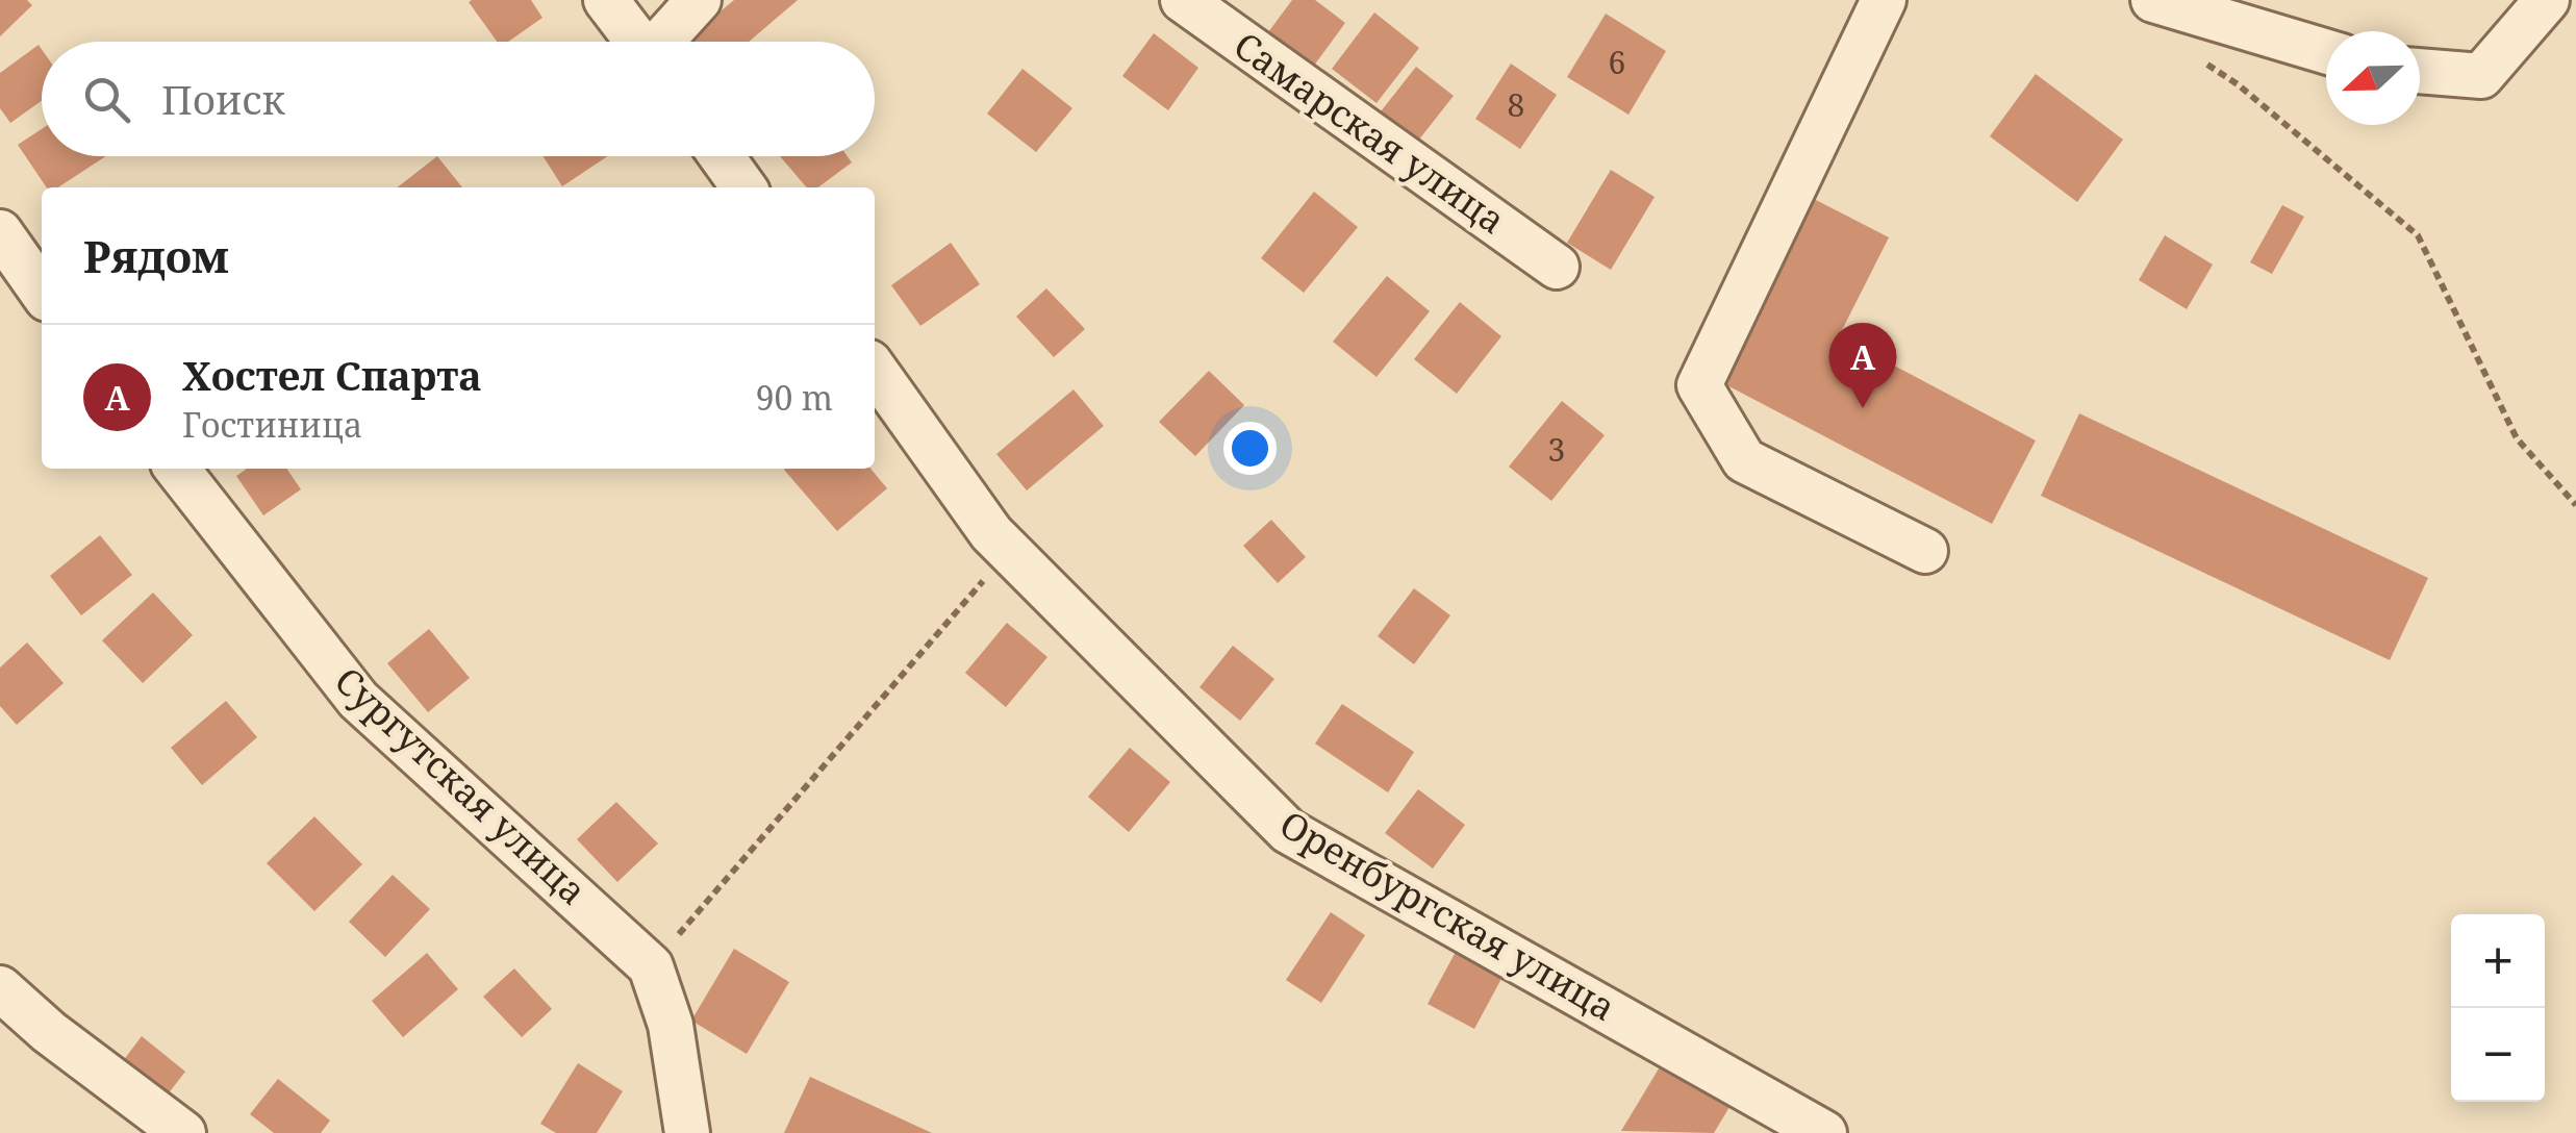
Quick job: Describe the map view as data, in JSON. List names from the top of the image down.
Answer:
{
  "streets": {
    "street": ["Самарская улица", "Сургутская улица", "Оренбургская улица"]
  },
  "house_numbers": ["6", "8", "3"],
  "north": "left",
  "page": {
    "search": "Поиск",
    "heading": "Рядом",
    "pins": "A",
    "list": [
      {
        "mark": "A",
        "name": "Хостел Спарта",
        "note": "Гостиница",
        "value": "90 m"
      }
    ],
    "map_buttons": ["+", "−"]
  }
}
